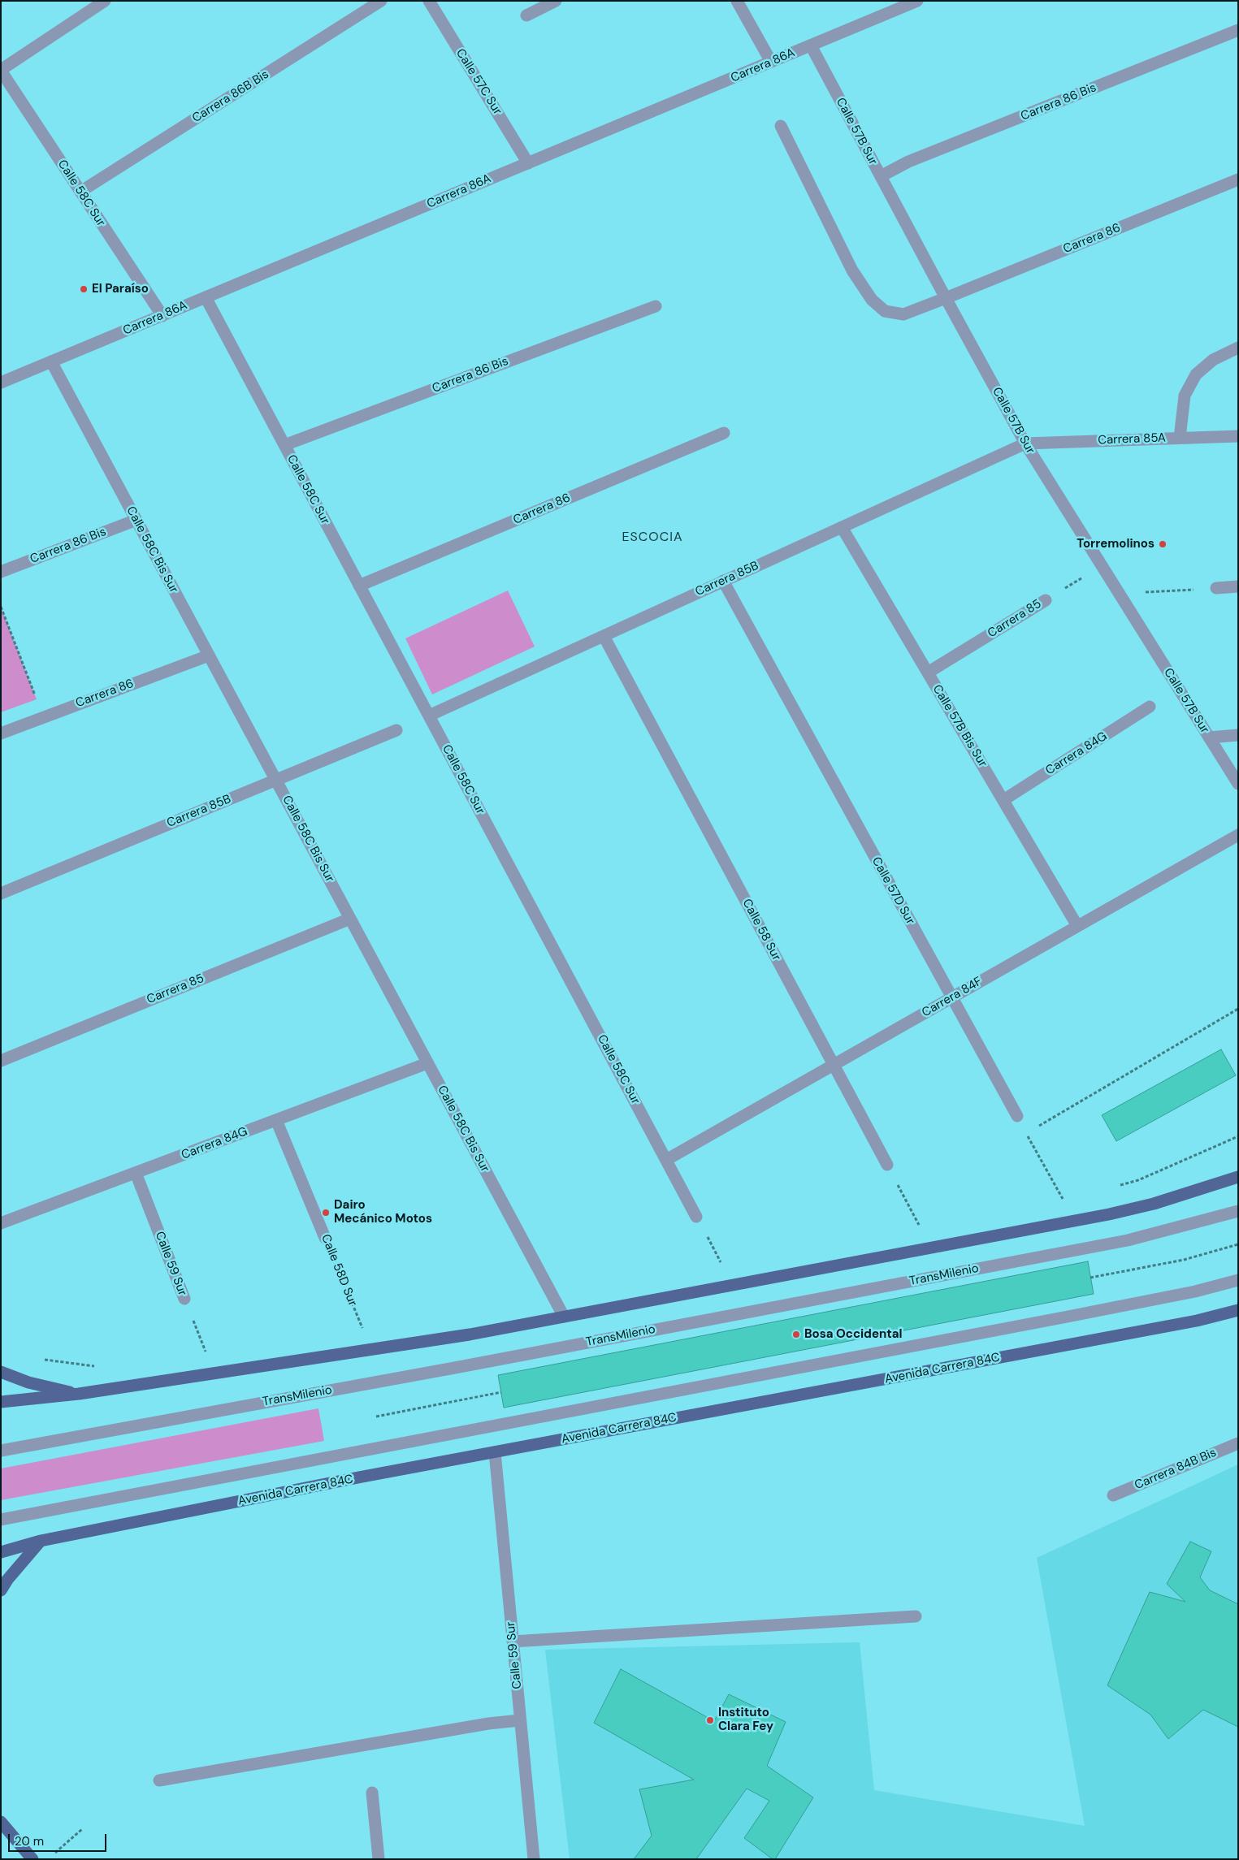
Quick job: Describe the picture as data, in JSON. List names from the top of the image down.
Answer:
{
  "streets": {
    "main road": ["Avenida Carrera 84C"],
    "street": [
      "Carrera 86A",
      "Calle 57C Sur",
      "Carrera 86B Bis",
      "Carrera 86 Bis",
      "Calle 57B Sur",
      "Calle 58C Sur",
      "Carrera 86",
      "Carrera 85A",
      "Calle 58C Bis Sur",
      "Carrera 85B",
      "Carrera 85",
      "Calle 57B Bis Sur",
      "Carrera 84G",
      "Calle 57D Sur",
      "Calle 58 Sur",
      "Carrera 84F",
      "Calle 59 Sur",
      "Calle 58D Sur",
      "TransMilenio",
      "Carrera 84B Bis"
    ]
  },
  "crossings": [
    ["Carrera 86A", "Calle 57C Sur"],
    ["Carrera 86A", "Calle 57B Sur"],
    ["Carrera 86A", "Calle 58C Sur"],
    ["Carrera 86A", "Calle 58C Bis Sur"],
    ["Carrera 86B Bis", "Calle 58C Sur"],
    ["Carrera 86 Bis", "Calle 57B Sur"],
    ["Carrera 86 Bis", "Calle 58C Sur"],
    ["Carrera 86 Bis", "Calle 58C Bis Sur"],
    ["Calle 57B Sur", "Carrera 86"],
    ["Calle 57B Sur", "Carrera 85A"],
    ["Calle 57B Sur", "Carrera 85B"],
    ["Calle 57B Sur", "Carrera 85"],
    ["Calle 58C Sur", "Carrera 86"],
    ["Calle 58C Sur", "Carrera 85B"],
    ["Calle 58C Sur", "Carrera 84F"],
    ["Carrera 86", "Calle 58C Bis Sur"],
    ["Carrera 85A", "Carrera 85B"],
    ["Calle 58C Bis Sur", "Carrera 85B"],
    ["Calle 58C Bis Sur", "Carrera 85"],
    ["Calle 58C Bis Sur", "Carrera 84G"],
    ["Carrera 85B", "Calle 57B Bis Sur"],
    ["Carrera 85B", "Calle 57D Sur"],
    ["Carrera 85B", "Calle 58 Sur"],
    ["Carrera 85", "Calle 57B Bis Sur"],
    ["Calle 57B Bis Sur", "Carrera 84G"],
    ["Calle 57B Bis Sur", "Carrera 84F"],
    ["Carrera 84G", "Calle 59 Sur"],
    ["Carrera 84G", "Calle 58D Sur"],
    ["Calle 57D Sur", "Carrera 84F"],
    ["Calle 58 Sur", "Carrera 84F"],
    ["Calle 59 Sur", "Avenida Carrera 84C"]
  ],
  "districts": ["ESCOCIA"],
  "places": [
    "El Paraíso",
    "Torremolinos",
    "Dairo Mecánico Motos",
    "Bosa Occidental",
    "Instituto Clara Fey"
  ],
  "scale_bar": "20 m"
}
